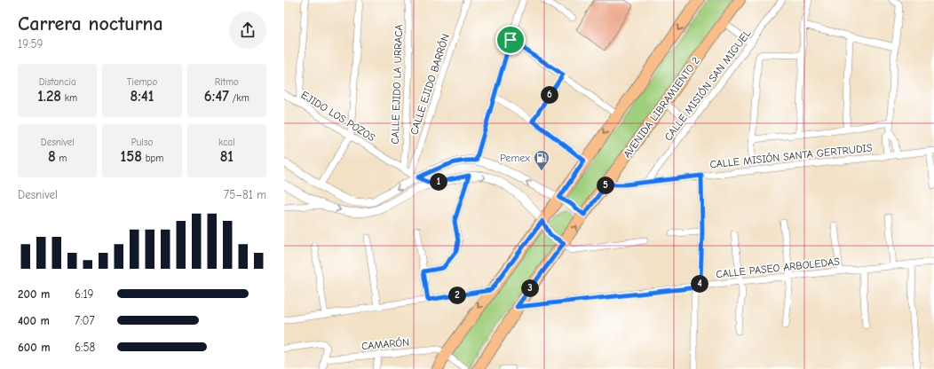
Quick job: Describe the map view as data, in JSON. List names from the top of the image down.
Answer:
{
  "streets": {
    "main road": ["AVENIDA LIBRAMIENTO 2"],
    "street": [
      "CALLE EJIDO LA URRACA",
      "CALLE EJIDO BARRÓN",
      "CALLE MISIÓN SAN MIGUEL",
      "EJIDO LOS POZOS",
      "CALLE MISIÓN SANTA GERTRUDIS",
      "CALLE PASEO ARBOLEDAS",
      "CAMARÓN"
    ]
  },
  "crossings": [
    ["CALLE EJIDO LA URRACA", "EJIDO LOS POZOS"],
    ["CALLE EJIDO BARRÓN", "EJIDO LOS POZOS"],
    ["CALLE MISIÓN SAN MIGUEL", "CALLE MISIÓN SANTA GERTRUDIS"],
    ["AVENIDA LIBRAMIENTO 2", "CALLE MISIÓN SANTA GERTRUDIS"],
    ["AVENIDA LIBRAMIENTO 2", "CALLE PASEO ARBOLEDAS"]
  ],
  "places": {
    "fuel station": ["Pemex"]
  },
  "page": {
    "heading": ["Carrera nocturna", "19:59"],
    "stats": [
      ["Distancia", "1.28 km"],
      ["Tiempo", "8:41"],
      ["Ritmo", "6:47 /km"],
      ["Desnivel", "8 m"],
      ["Pulso", "158 bpm"],
      ["kcal", "81"]
    ],
    "pins": [
      "6",
      "1",
      "5",
      "4",
      "3",
      "2"
    ],
    "chart": ["Desnivel", "75–81 m"],
    "list": [
      {
        "name": "200 m",
        "note": "6:19"
      },
      {
        "name": "400 m",
        "note": "7:07"
      },
      {
        "name": "600 m",
        "note": "6:58"
      }
    ]
  }
}
